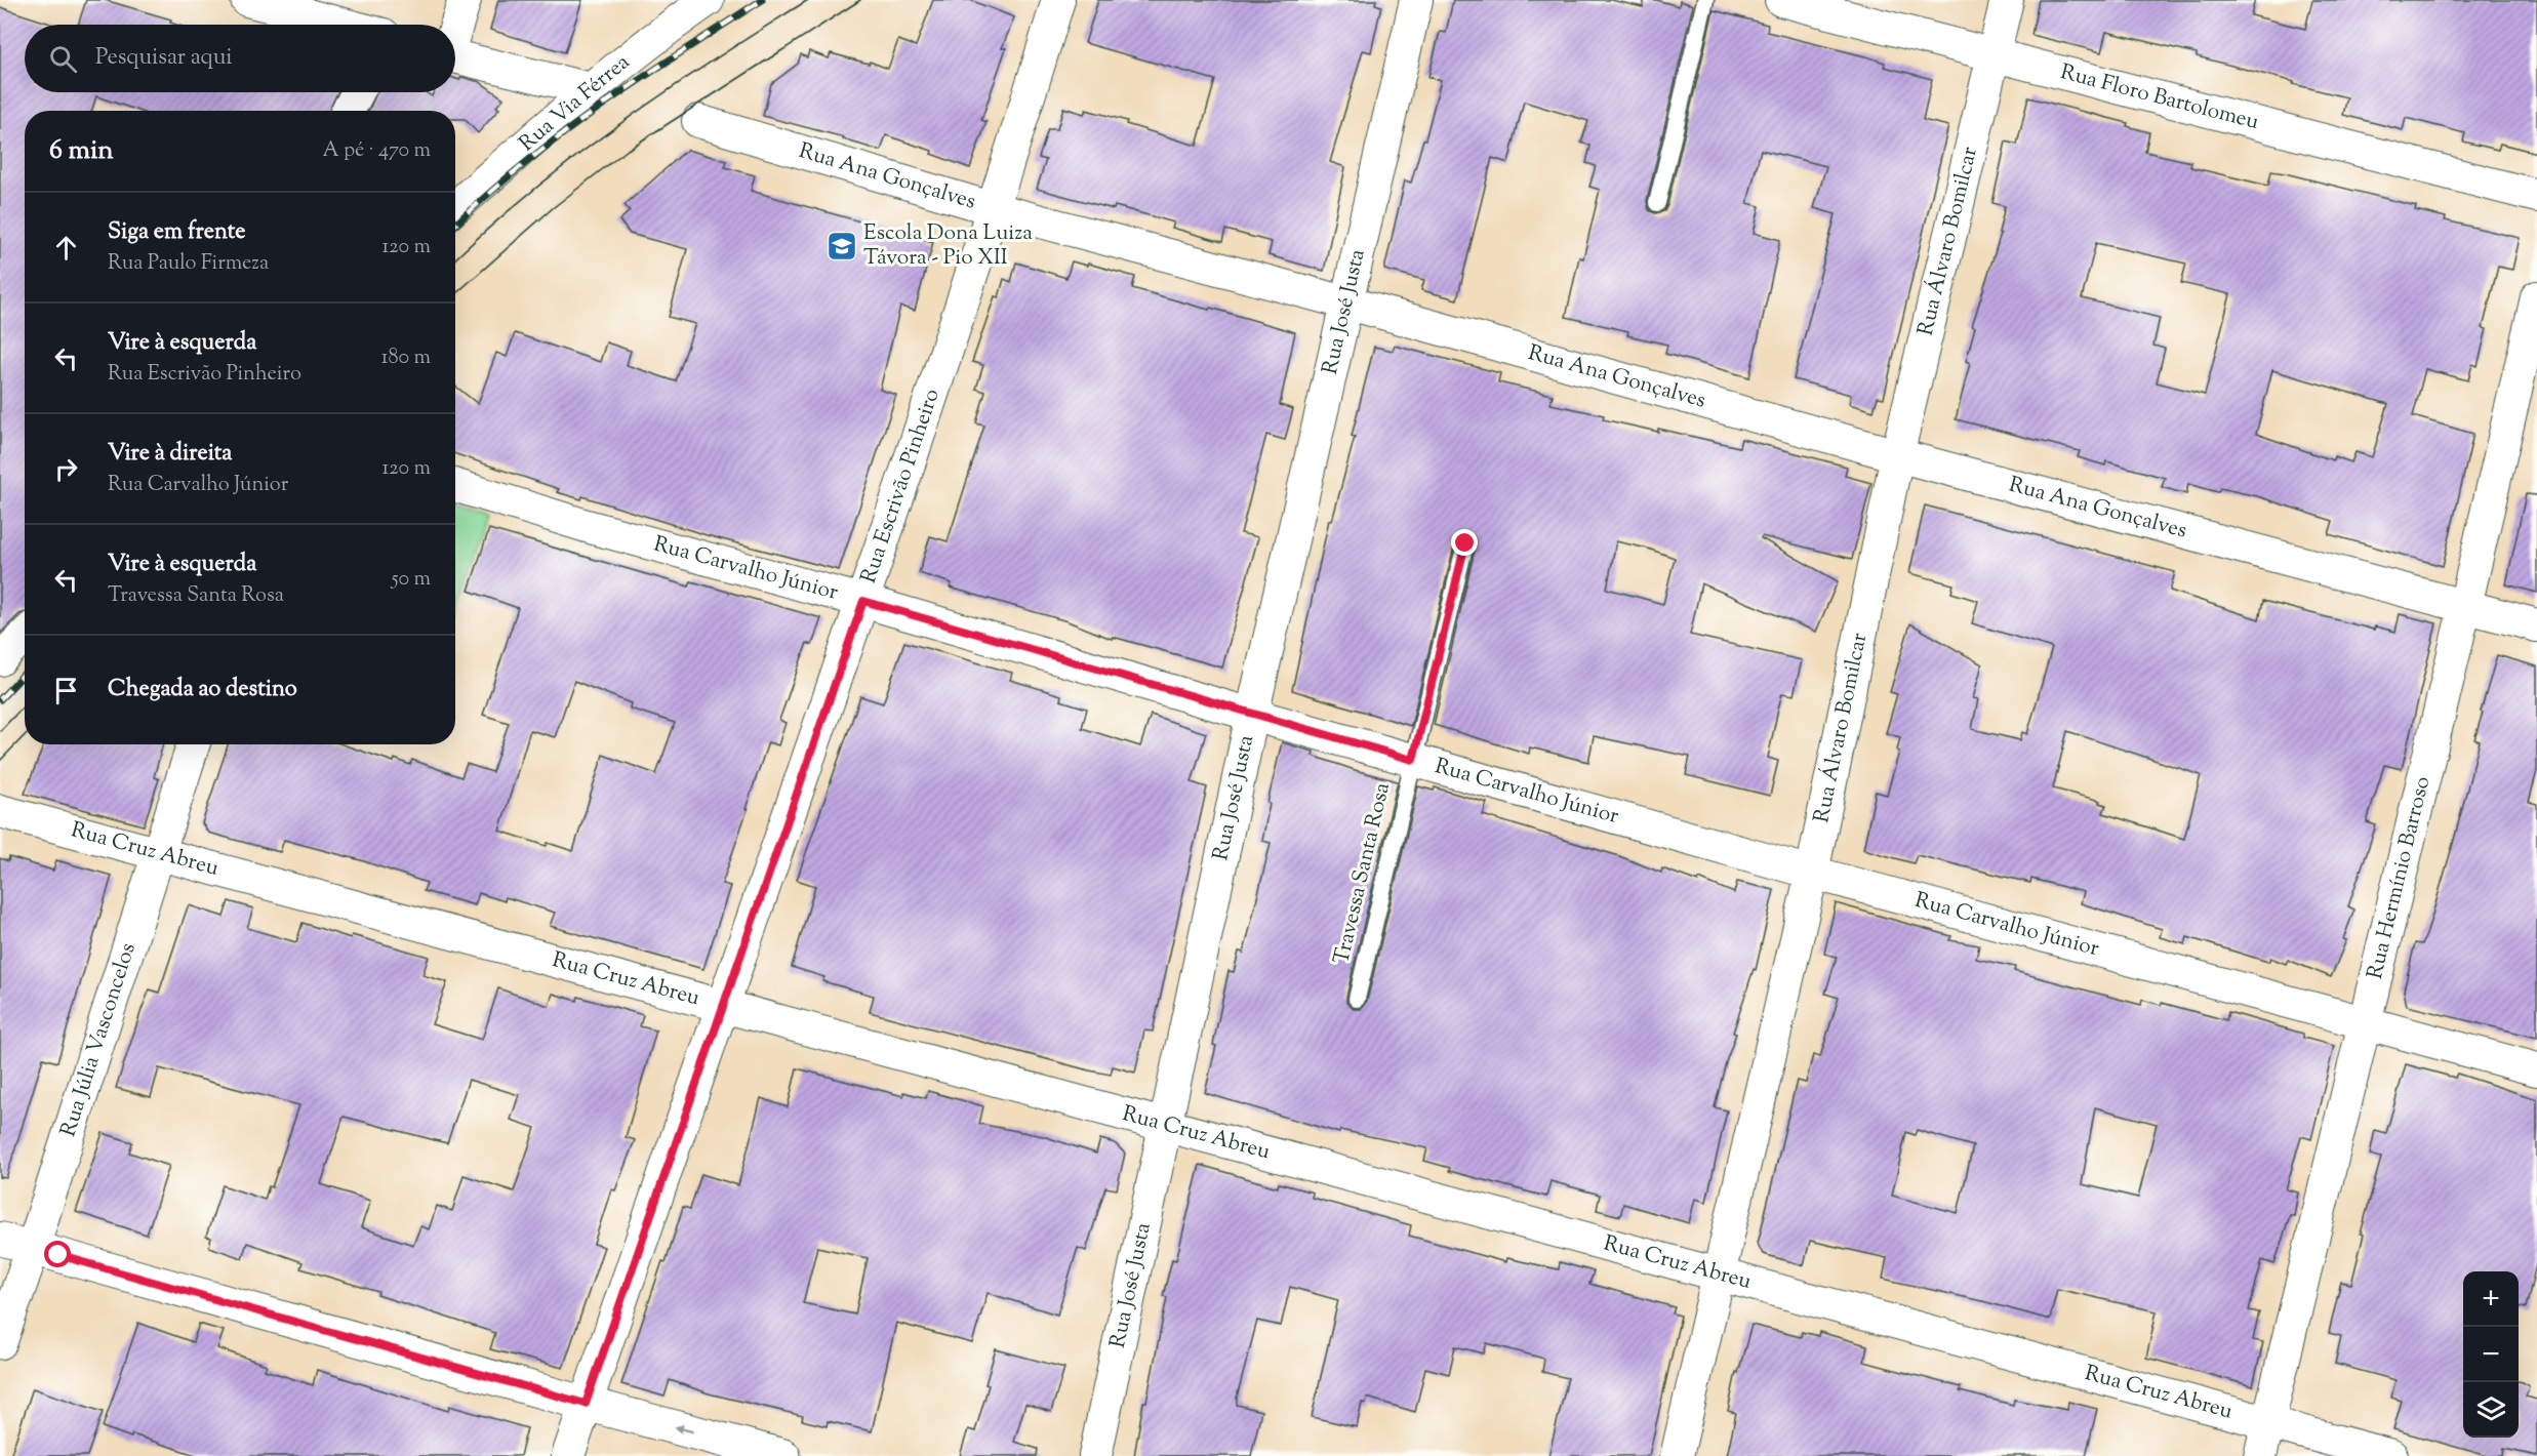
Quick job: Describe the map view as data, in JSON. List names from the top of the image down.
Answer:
{
  "streets": {
    "street": [
      "Rua Floro Bartolomeu",
      "Rua Via Férrea",
      "Rua Ana Gonçalves",
      "Rua Álvaro Bomilcar",
      "Rua José Justa",
      "Rua Escrivão Pinheiro",
      "Rua Carvalho Júnior",
      "Rua Cruz Abreu",
      "Rua Hermínio Barroso",
      "Rua Júlia Vasconcelos"
    ],
    "lane": ["Travessa Santa Rosa"]
  },
  "crossings": [
    ["Rua Floro Bartolomeu", "Rua Álvaro Bomilcar"],
    ["Rua Ana Gonçalves", "Rua Álvaro Bomilcar"],
    ["Rua Ana Gonçalves", "Rua José Justa"],
    ["Rua Ana Gonçalves", "Rua Escrivão Pinheiro"],
    ["Rua Ana Gonçalves", "Rua Hermínio Barroso"],
    ["Rua Álvaro Bomilcar", "Rua Carvalho Júnior"],
    ["Rua Álvaro Bomilcar", "Rua Cruz Abreu"],
    ["Rua José Justa", "Rua Carvalho Júnior"],
    ["Rua José Justa", "Rua Cruz Abreu"],
    ["Rua Escrivão Pinheiro", "Rua Carvalho Júnior"],
    ["Rua Escrivão Pinheiro", "Rua Cruz Abreu"],
    ["Rua Carvalho Júnior", "Travessa Santa Rosa"],
    ["Rua Carvalho Júnior", "Rua Hermínio Barroso"],
    ["Rua Cruz Abreu", "Rua Hermínio Barroso"],
    ["Rua Cruz Abreu", "Rua Júlia Vasconcelos"]
  ],
  "places": {
    "school or university": ["Escola Dona Luiza Távora - Pio XII"]
  },
  "page": {
    "search": "Pesquisar aqui",
    "heading": ["6 min", "A pé · 470 m"],
    "list": [
      ["Siga em frente", "Rua Paulo Firmeza", "120 m"],
      ["Vire à esquerda", "Rua Escrivão Pinheiro", "180 m"],
      ["Vire à direita", "Rua Carvalho Júnior", "120 m"],
      ["Vire à esquerda", "Travessa Santa Rosa", "50 m"],
      "Chegada ao destino"
    ],
    "map_buttons": ["+", "−"]
  }
}
